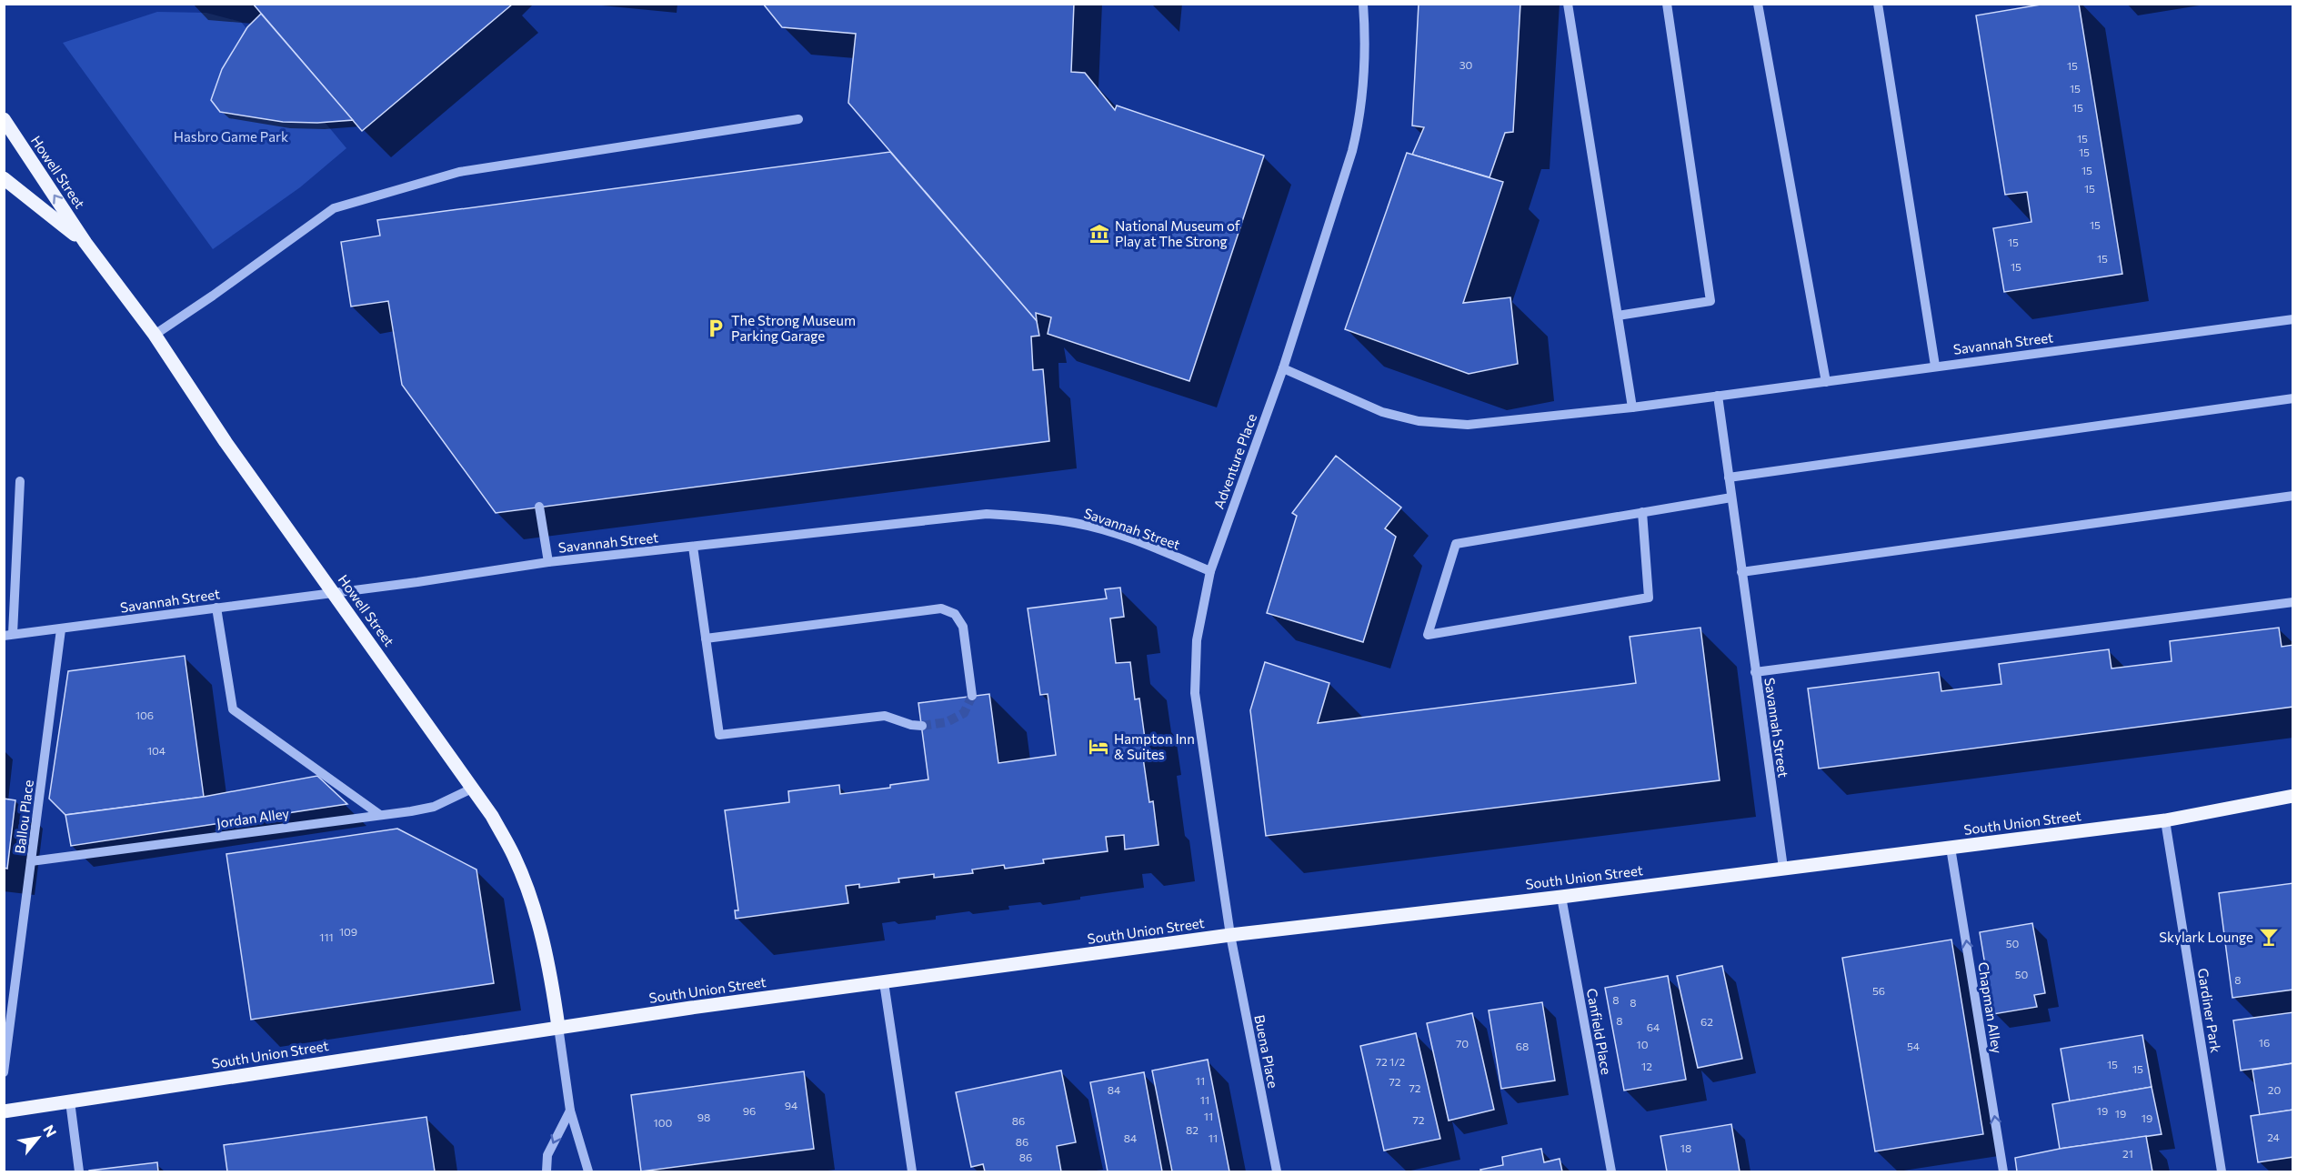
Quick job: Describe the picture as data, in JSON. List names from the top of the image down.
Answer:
{
  "streets": {
    "main road": ["Howell Street", "South Union Street"],
    "street": [
      "Savannah Street",
      "Adventure Place",
      "Ballou Place",
      "Jordan Alley",
      "Chapman Alley",
      "Gardiner Park",
      "Canfield Place",
      "Buena Place"
    ]
  },
  "crossings": [
    ["Howell Street", "Savannah Street"],
    ["Howell Street", "Jordan Alley"],
    ["Howell Street", "South Union Street"],
    ["Savannah Street", "Adventure Place"],
    ["Savannah Street", "Ballou Place"],
    ["Savannah Street", "South Union Street"],
    ["Adventure Place", "South Union Street"],
    ["Adventure Place", "Buena Place"],
    ["Ballou Place", "Jordan Alley"],
    ["South Union Street", "Chapman Alley"],
    ["South Union Street", "Gardiner Park"],
    ["South Union Street", "Canfield Place"],
    ["South Union Street", "Buena Place"]
  ],
  "one_way": ["Chapman Alley"],
  "parks": ["Hasbro Game Park"],
  "places": {
    "museum": ["National Museum of Play at The Strong"],
    "parking": ["The Strong Museum Parking Garage"],
    "hotel": ["Hampton Inn & Suites"],
    "bar": ["Skylark Lounge"]
  },
  "house_numbers": [
    "30",
    "15",
    "15",
    "15",
    "15",
    "15",
    "15",
    "15",
    "15",
    "15",
    "15",
    "15",
    "106",
    "104",
    "109",
    "111",
    "50",
    "50",
    "8",
    "56",
    "8",
    "8",
    "8",
    "62",
    "64",
    "16",
    "70",
    "10",
    "68",
    "54",
    "72 1/2",
    "15",
    "12",
    "15",
    "11",
    "72",
    "72",
    "84",
    "20",
    "11",
    "94",
    "96",
    "19",
    "19",
    "11",
    "98",
    "19",
    "72",
    "86",
    "100",
    "82",
    "24",
    "84",
    "11",
    "86",
    "18",
    "21",
    "86"
  ],
  "north": "top right"
}
